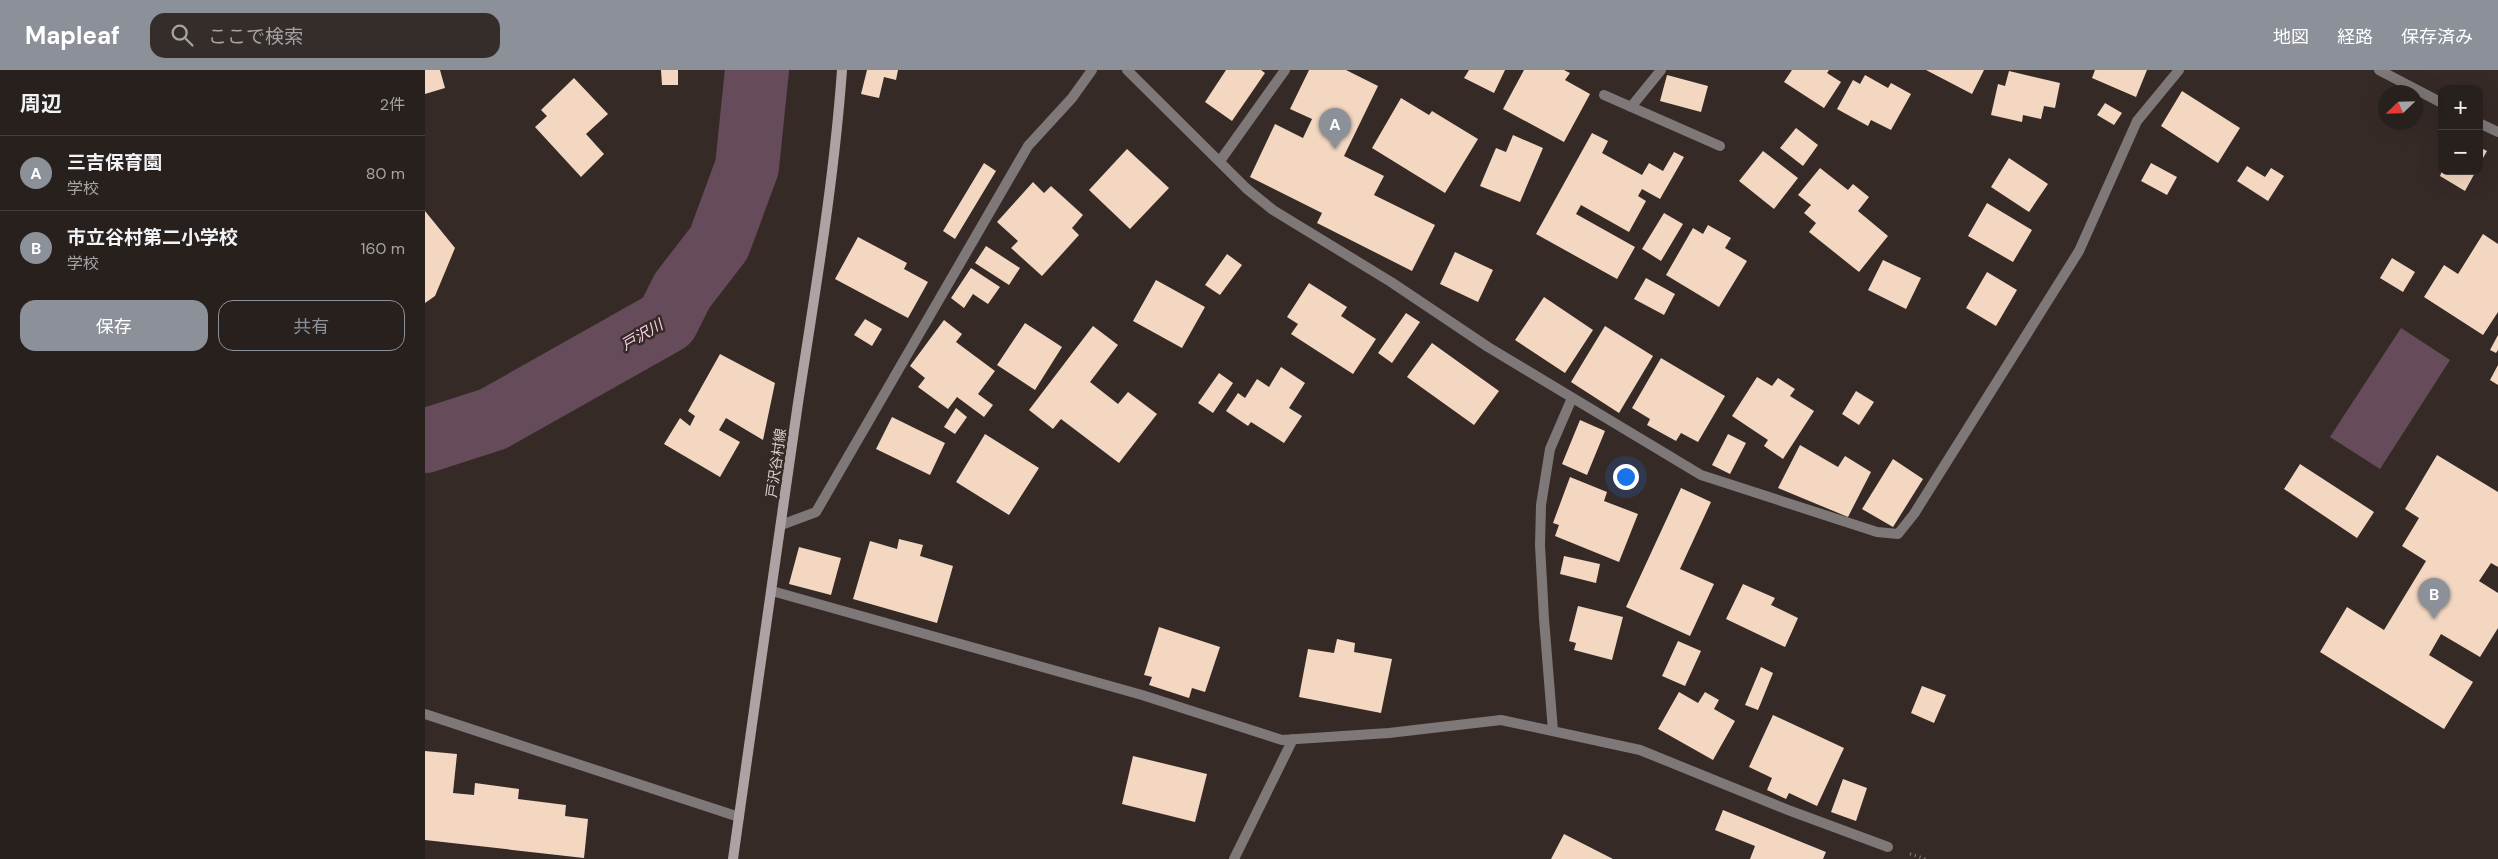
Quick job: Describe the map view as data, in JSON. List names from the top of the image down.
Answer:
{
  "streets": {
    "main road": ["戸沢谷村線"]
  },
  "water": ["戸沢川"],
  "north": "bottom left",
  "page": {
    "header": "Mapleaf",
    "search": "ここで検索",
    "nav": ["地図", "経路", "保存済み"],
    "heading": ["周辺", "2件"],
    "map_buttons": ["+", "−"],
    "pins": ["A", "B"],
    "list": [
      {
        "mark": "A",
        "name": "三吉保育園",
        "note": "学校",
        "value": "80 m"
      },
      {
        "mark": "B",
        "name": "市立谷村第二小学校",
        "note": "学校",
        "value": "160 m"
      }
    ],
    "buttons": ["保存", "共有"]
  }
}
